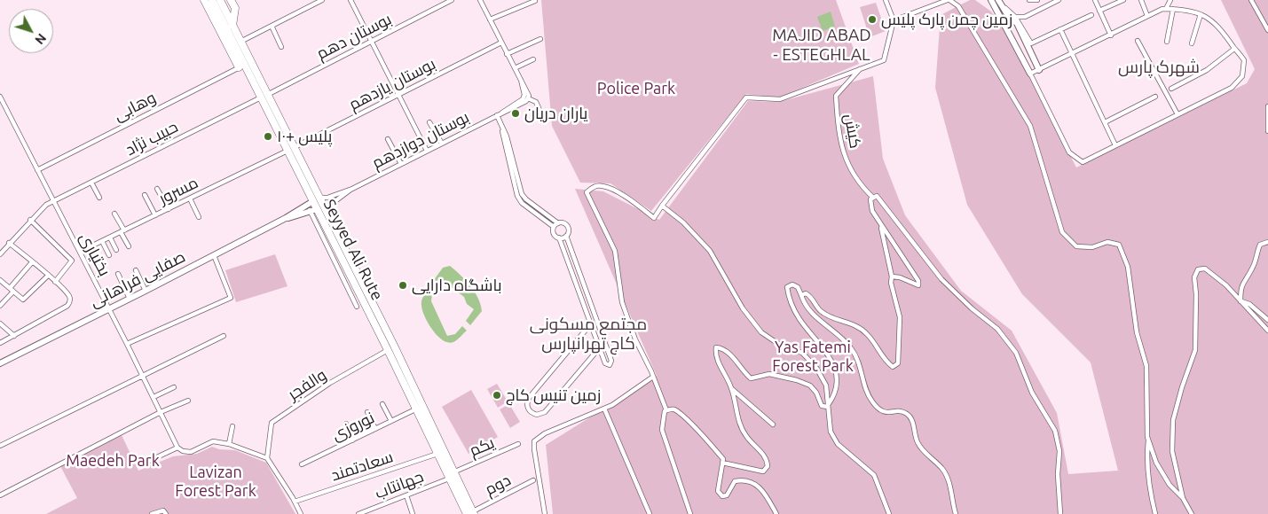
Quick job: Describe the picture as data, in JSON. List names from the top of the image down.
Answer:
{
  "streets": {
    "main road": ["Seyyed Ali Rute", "صفایی فراهانی"],
    "street": [
      "بوستان دهم",
      "بوستان یازدهم",
      "وهابی",
      "کیش",
      "حبیب نژاد",
      "بوستان دوازدهم",
      "مسرور",
      "بختیاری",
      "والفجر",
      "نوروزی",
      "یکم",
      "سعادتمند",
      "جهانتاب",
      "دوم"
    ]
  },
  "crossings": [
    ["بوستان دهم", "حبیب نژاد"],
    ["بوستان دهم", "Seyyed Ali Rute"],
    ["بوستان یازدهم", "مسرور"],
    ["بوستان یازدهم", "Seyyed Ali Rute"],
    ["وهابی", "Seyyed Ali Rute"],
    ["وهابی", "بختیاری"],
    ["حبیب نژاد", "Seyyed Ali Rute"],
    ["حبیب نژاد", "بختیاری"],
    ["بوستان دوازدهم", "Seyyed Ali Rute"],
    ["مسرور", "Seyyed Ali Rute"],
    ["مسرور", "بختیاری"],
    ["Seyyed Ali Rute", "صفایی فراهانی"],
    ["Seyyed Ali Rute", "والفجر"],
    ["Seyyed Ali Rute", "نوروزی"],
    ["Seyyed Ali Rute", "یکم"],
    ["Seyyed Ali Rute", "سعادتمند"],
    ["Seyyed Ali Rute", "جهانتاب"],
    ["Seyyed Ali Rute", "دوم"],
    ["بختیاری", "صفایی فراهانی"]
  ],
  "districts": ["MAJID ABAD - ESTEGHLAL", "شهرک پارس", "مجتمع مسکونی کاج تهرانپارس"],
  "parks": [
    "Police Park",
    "Yas Fatemi Forest Park",
    "Maedeh Park",
    "Lavizan Forest Park"
  ],
  "places": [
    "زمین چمن پارک پلیس",
    "یاران دریان",
    "پلیس +۱۰",
    "باشگاه دارایی",
    "زمین تنیس کاج"
  ],
  "north": "bottom right"
}
